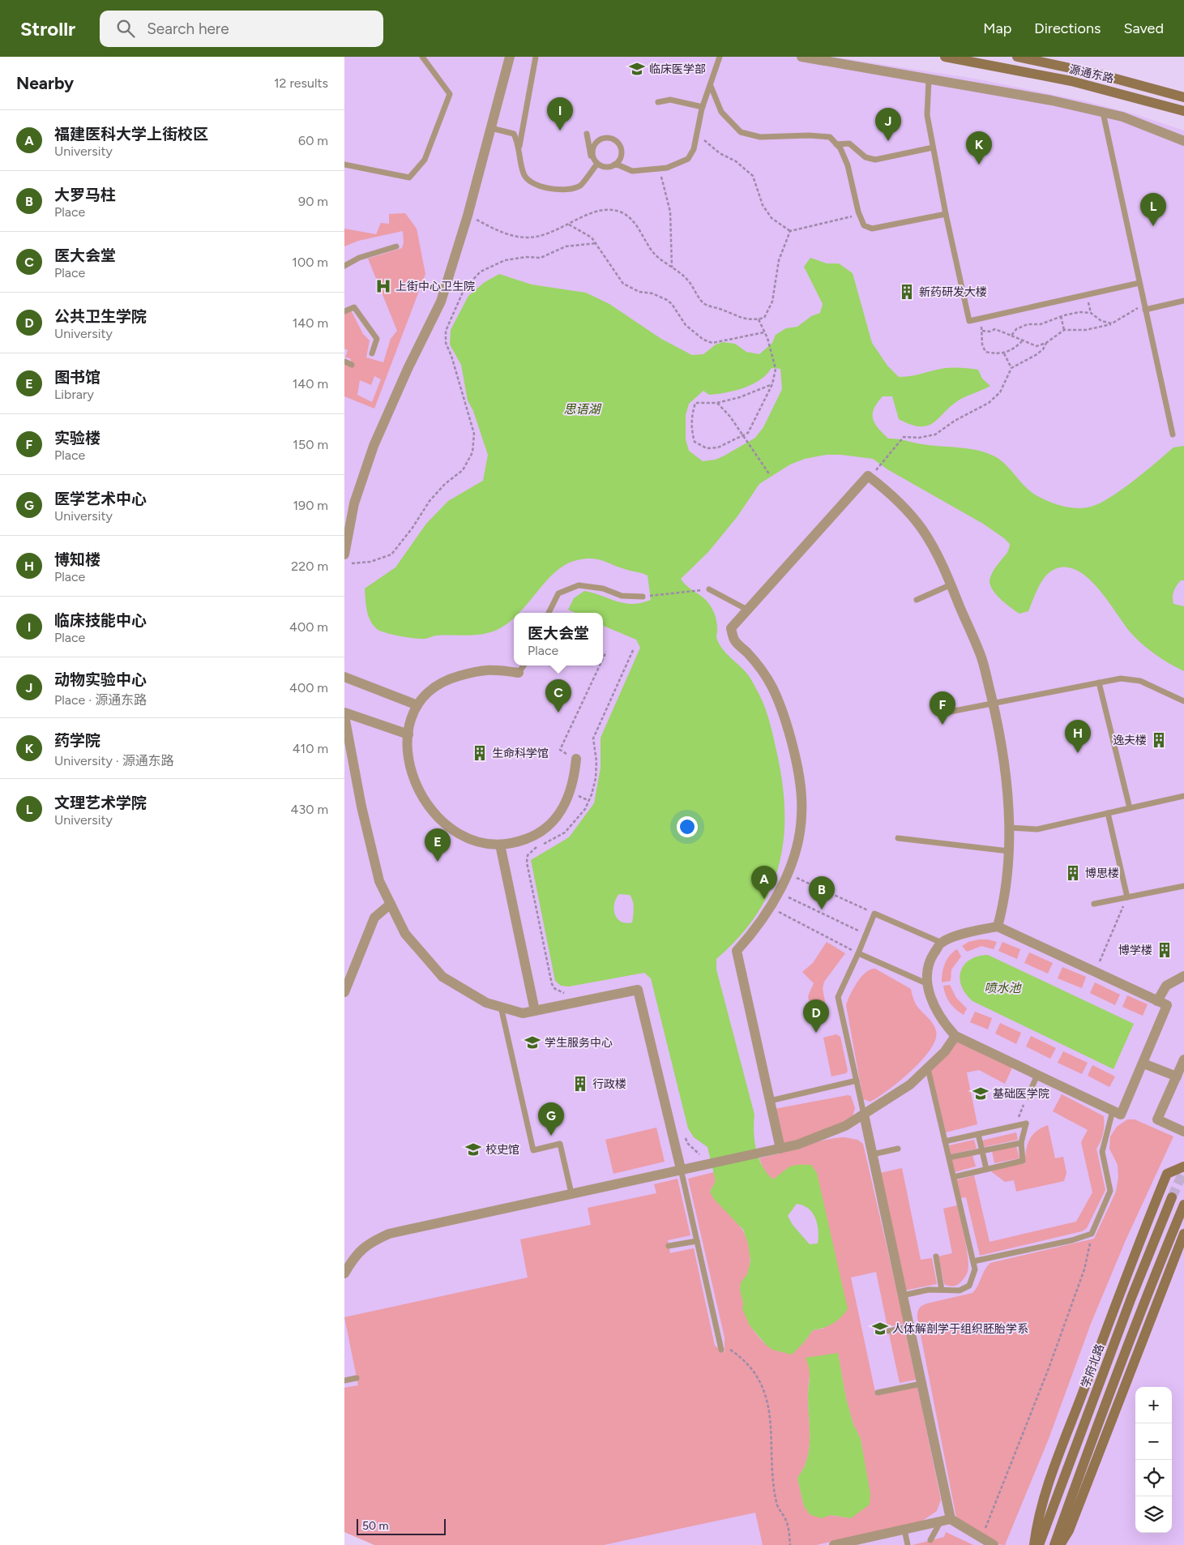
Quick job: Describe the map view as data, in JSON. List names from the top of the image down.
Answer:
{
  "streets": {
    "main road": ["源通东路", "学府北路"]
  },
  "water": ["思语湖", "喷水池"],
  "places": {
    "school or university": [
      "临床医学部",
      "学生服务中心",
      "基础医学院",
      "校史馆",
      "人体解剖学于组织胚胎学系"
    ],
    "hospital": ["上街中心卫生院"],
    "building": [
      "新药研发大楼",
      "逸夫楼",
      "生命科学馆",
      "博思楼",
      "博学楼",
      "行政楼"
    ]
  },
  "scale_bar": "50 m",
  "page": {
    "header": "Strollr",
    "search": "Search here",
    "nav": ["Map", "Directions", "Saved"],
    "heading": ["Nearby", "12 results"],
    "pins": [
      "I",
      "J",
      "K",
      "L",
      "C",
      "F",
      "H",
      "E",
      "A",
      "B",
      "D",
      "G"
    ],
    "list": [
      {
        "mark": "A",
        "name": "福建医科大学上街校区",
        "note": "University",
        "value": "60 m"
      },
      {
        "mark": "B",
        "name": "大罗马柱",
        "note": "Place",
        "value": "90 m"
      },
      {
        "mark": "C",
        "name": "医大会堂",
        "note": "Place",
        "value": "100 m"
      },
      {
        "mark": "D",
        "name": "公共卫生学院",
        "note": "University",
        "value": "140 m"
      },
      {
        "mark": "E",
        "name": "图书馆",
        "note": "Library",
        "value": "140 m"
      },
      {
        "mark": "F",
        "name": "实验楼",
        "note": "Place",
        "value": "150 m"
      },
      {
        "mark": "G",
        "name": "医学艺术中心",
        "note": "University",
        "value": "190 m"
      },
      {
        "mark": "H",
        "name": "博知楼",
        "note": "Place",
        "value": "220 m"
      },
      {
        "mark": "I",
        "name": "临床技能中心",
        "note": "Place",
        "value": "400 m"
      },
      {
        "mark": "J",
        "name": "动物实验中心",
        "note": "Place · 源通东路",
        "value": "400 m"
      },
      {
        "mark": "K",
        "name": "药学院",
        "note": "University · 源通东路",
        "value": "410 m"
      },
      {
        "mark": "L",
        "name": "文理艺术学院",
        "note": "University",
        "value": "430 m"
      }
    ],
    "popup": ["医大会堂", "Place"],
    "map_buttons": ["+", "−"],
    "scale": "50 m"
  }
}
